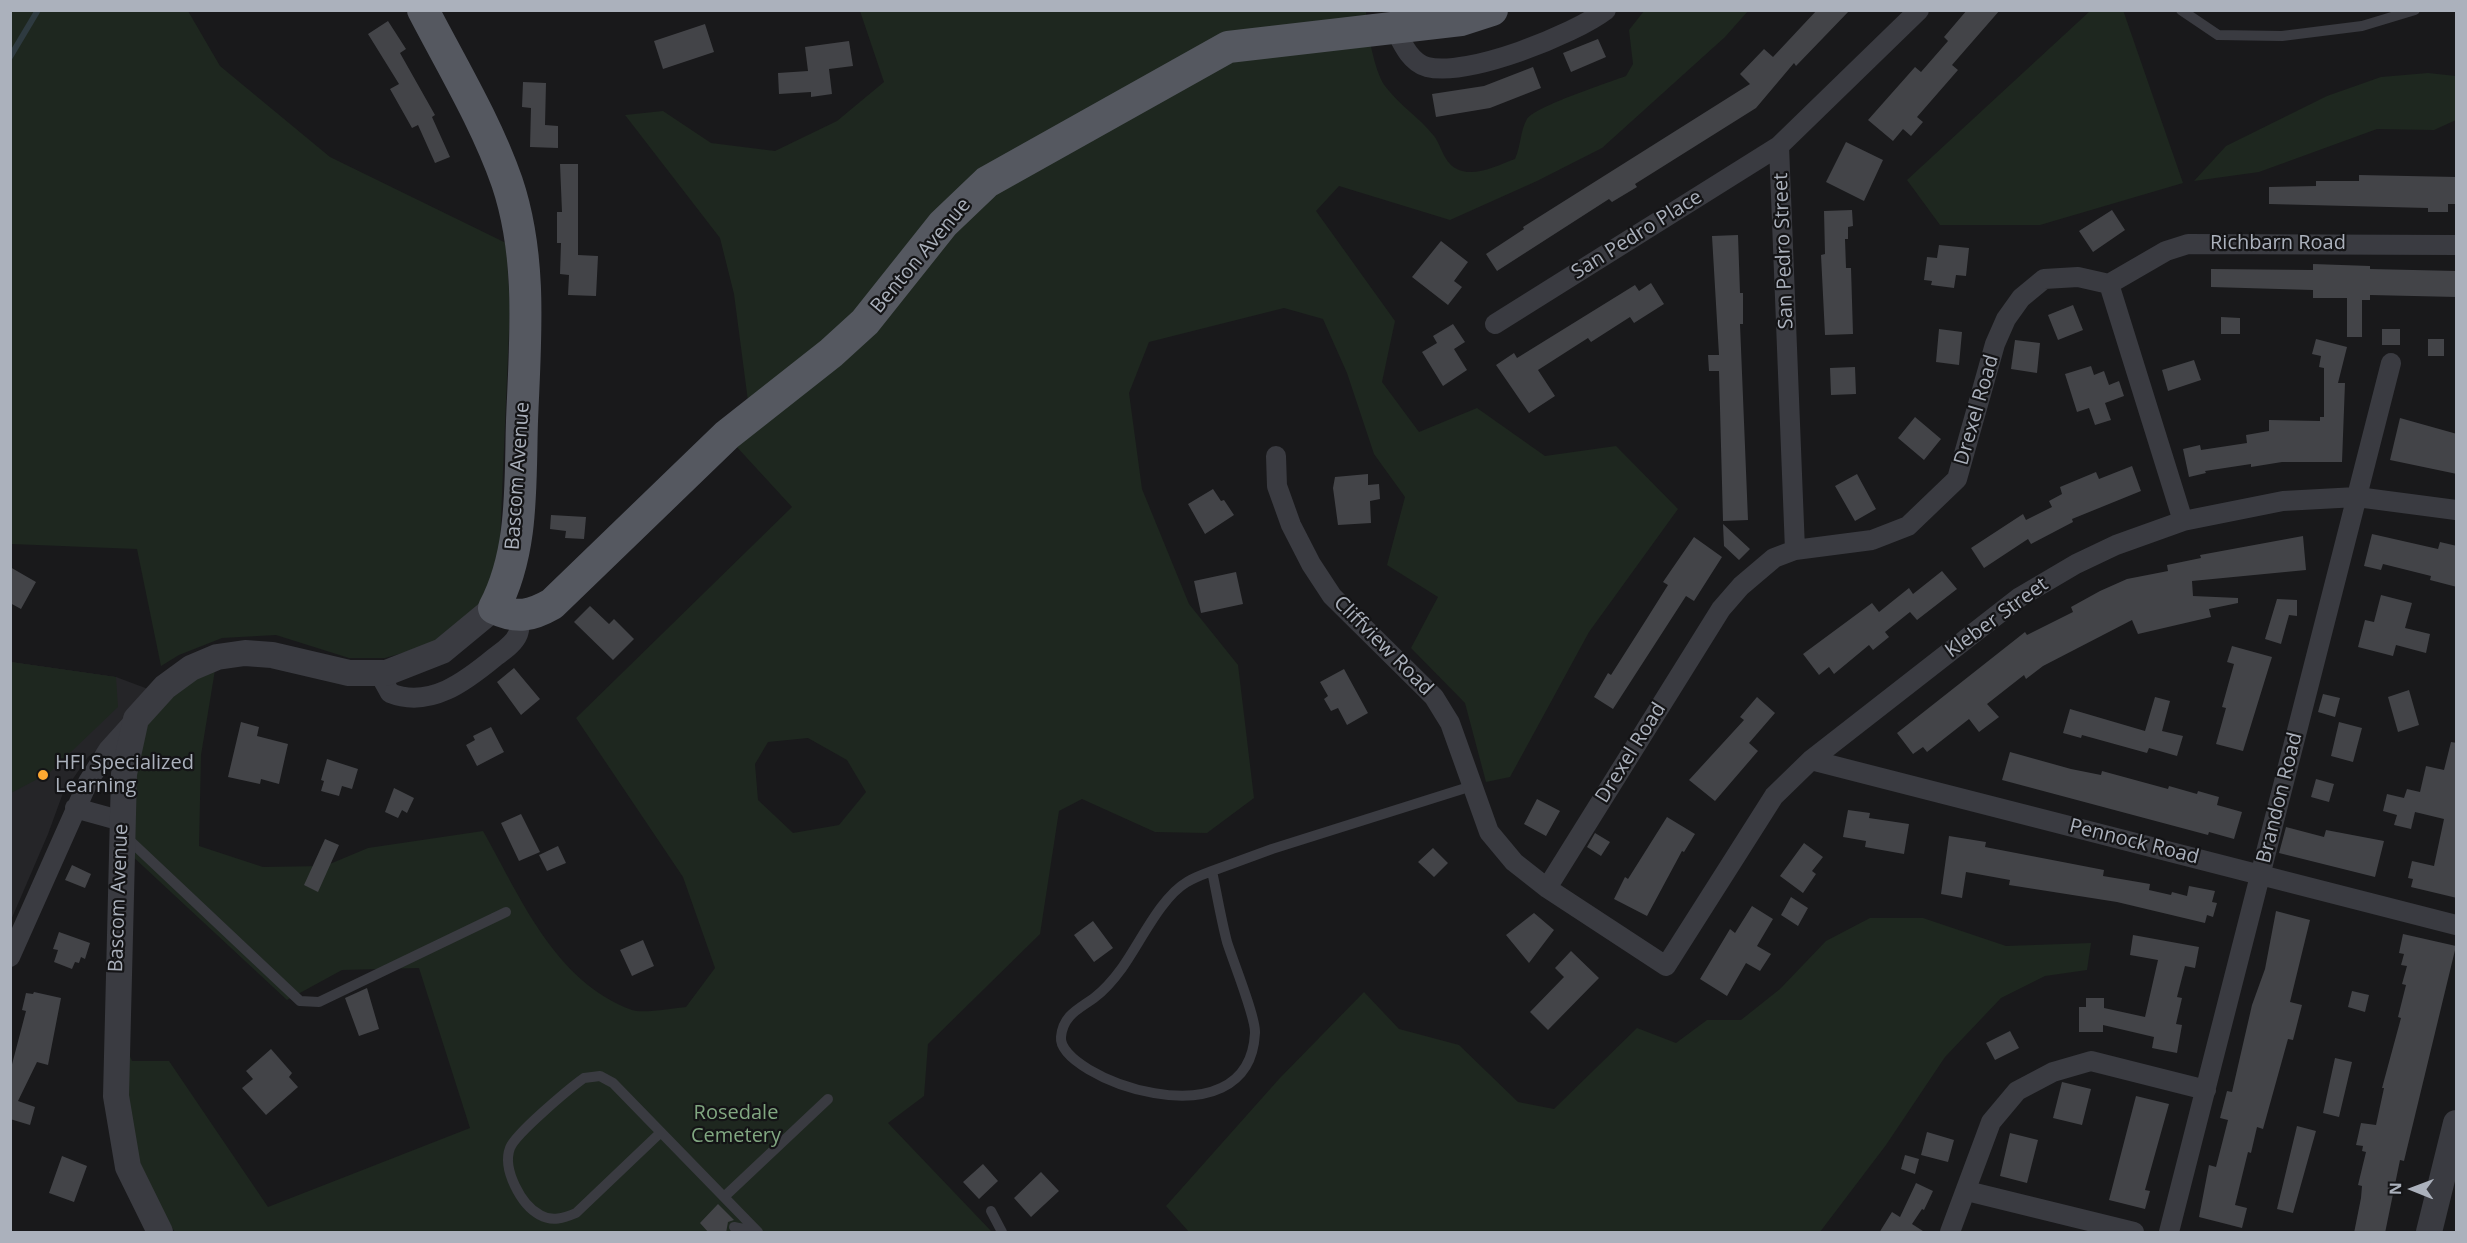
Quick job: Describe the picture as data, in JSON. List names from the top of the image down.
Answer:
{
  "streets": {
    "main road": ["Benton Avenue", "Bascom Avenue"],
    "street": [
      "San Pedro Place",
      "Richbarn Road",
      "San Pedro Street",
      "Drexel Road",
      "Kleber Street",
      "Cliffview Road",
      "Brandon Road",
      "Pennock Road"
    ]
  },
  "crossings": [
    ["San Pedro Place", "San Pedro Street"],
    ["Richbarn Road", "Drexel Road"],
    ["San Pedro Street", "Drexel Road"],
    ["Benton Avenue", "Bascom Avenue"],
    ["Drexel Road", "Cliffview Road"],
    ["Kleber Street", "Cliffview Road"],
    ["Kleber Street", "Brandon Road"],
    ["Kleber Street", "Pennock Road"],
    ["Brandon Road", "Pennock Road"]
  ],
  "parks": ["Rosedale Cemetery"],
  "places": ["HFI Specialized Learning"],
  "north": "left"
}
